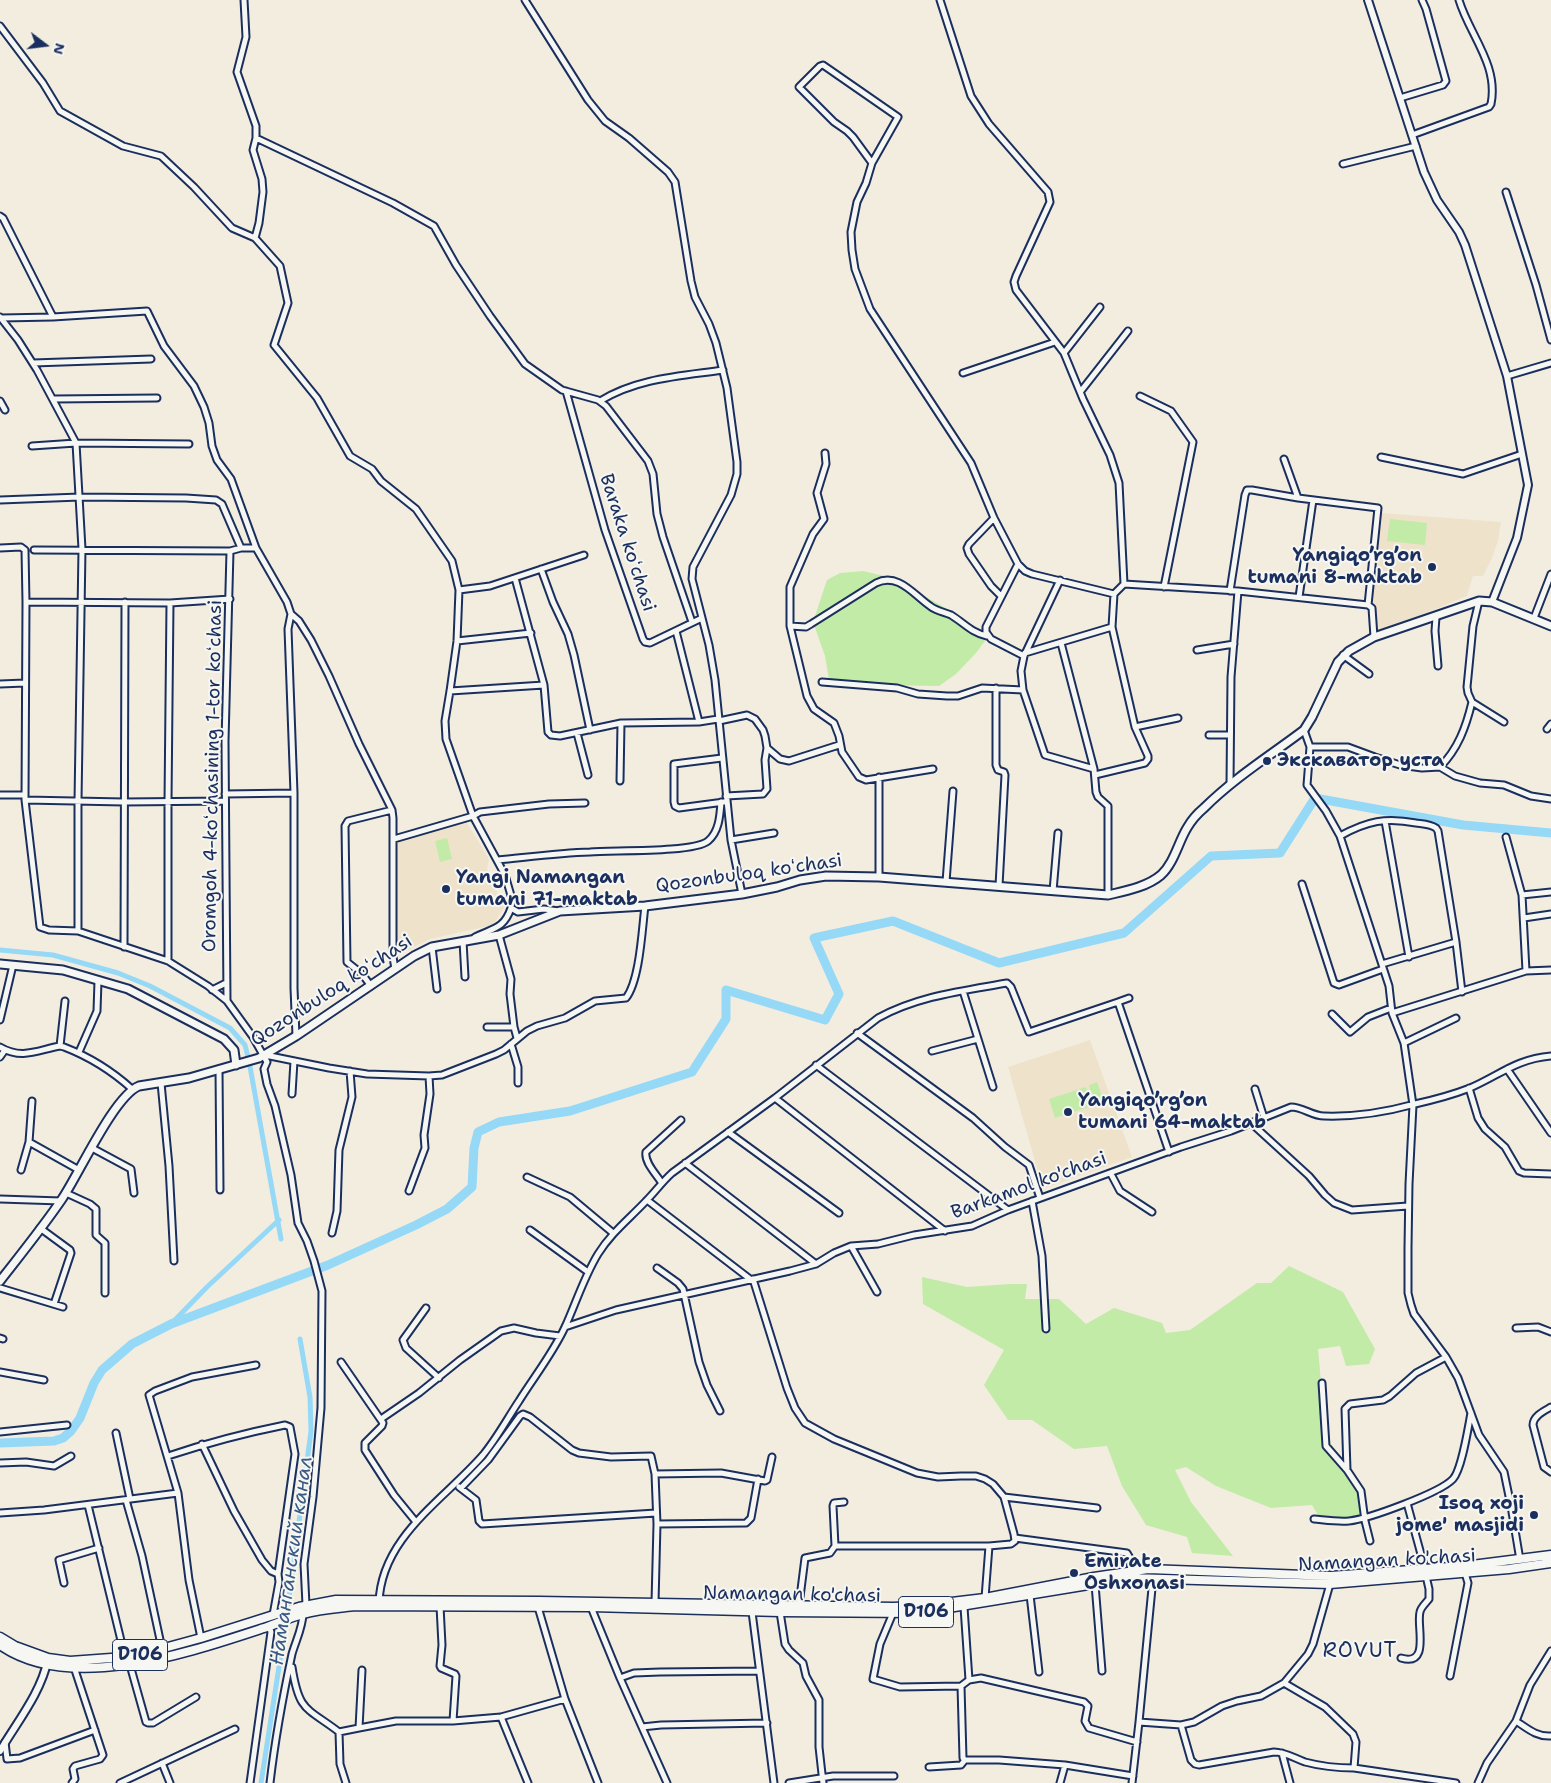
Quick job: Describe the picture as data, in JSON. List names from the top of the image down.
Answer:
{
  "streets": {
    "main road": ["Qozonbuloq koʻchasi", "Namangan ko'chasi", "D106"],
    "street": ["Baraka koʻchasi", "Oromgoh 4-koʻchasining 1-tor koʻchasi", "Barkamol ko'chasi"]
  },
  "crossings": [
    ["Namangan ko'chasi", "D106"]
  ],
  "districts": ["ROVUT"],
  "water": ["Наманганский канал"],
  "places": [
    "Yangiqo’rg’on tumani 8-maktab",
    "Экскаватор уста",
    "Yangi Namangan tumani 71-maktab",
    "Yangiqo’rg’on tumani 64-maktab",
    "Isoq xoji jome' masjidi",
    "Emirate Oshxonasi"
  ],
  "north": "right"
}
